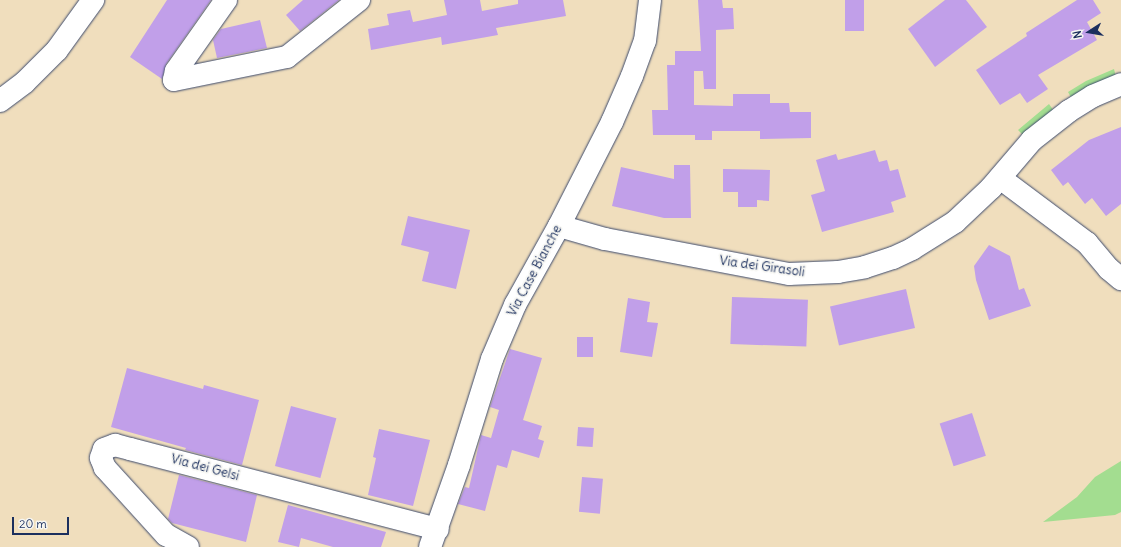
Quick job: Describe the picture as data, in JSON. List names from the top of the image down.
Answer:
{
  "streets": {
    "street": ["Via dei Girasoli", "Via Case Bianche", "Via dei Gelsi"]
  },
  "crossings": [
    ["Via dei Girasoli", "Via Case Bianche"],
    ["Via Case Bianche", "Via dei Gelsi"]
  ],
  "scale_bar": "20 m",
  "north": "left"
}
